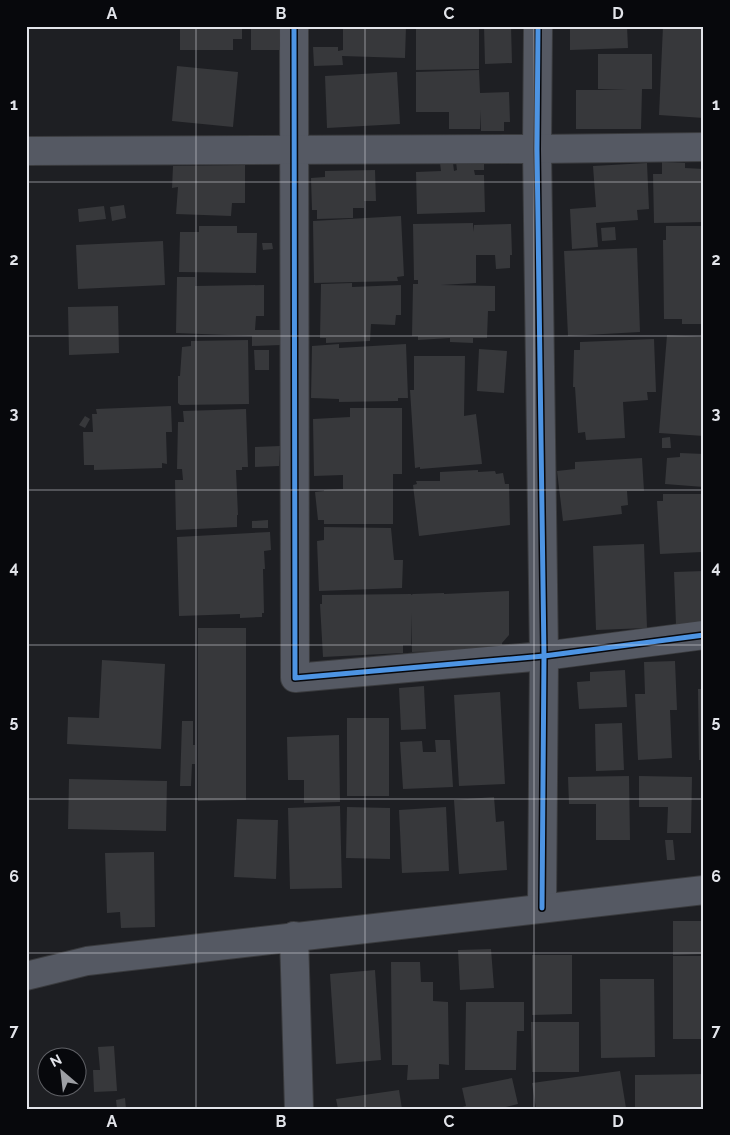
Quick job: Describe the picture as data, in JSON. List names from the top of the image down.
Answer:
{
  "north": "top left",
  "grid": {
    "columns": [
      "A",
      "B",
      "C",
      "D"
    ],
    "rows": [
      "1",
      "2",
      "3",
      "4",
      "5",
      "6",
      "7"
    ]
  }
}
